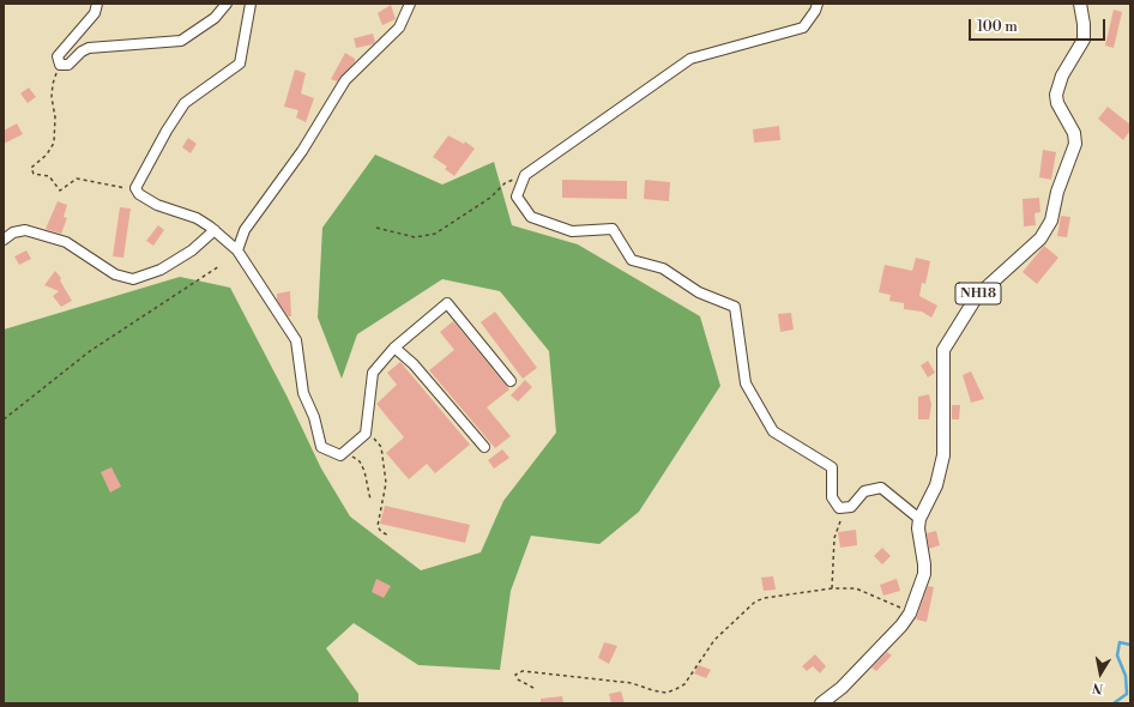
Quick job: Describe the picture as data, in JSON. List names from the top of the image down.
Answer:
{
  "streets": {
    "main road": ["NH18"]
  },
  "scale_bar": "100 m",
  "north": "bottom"
}
